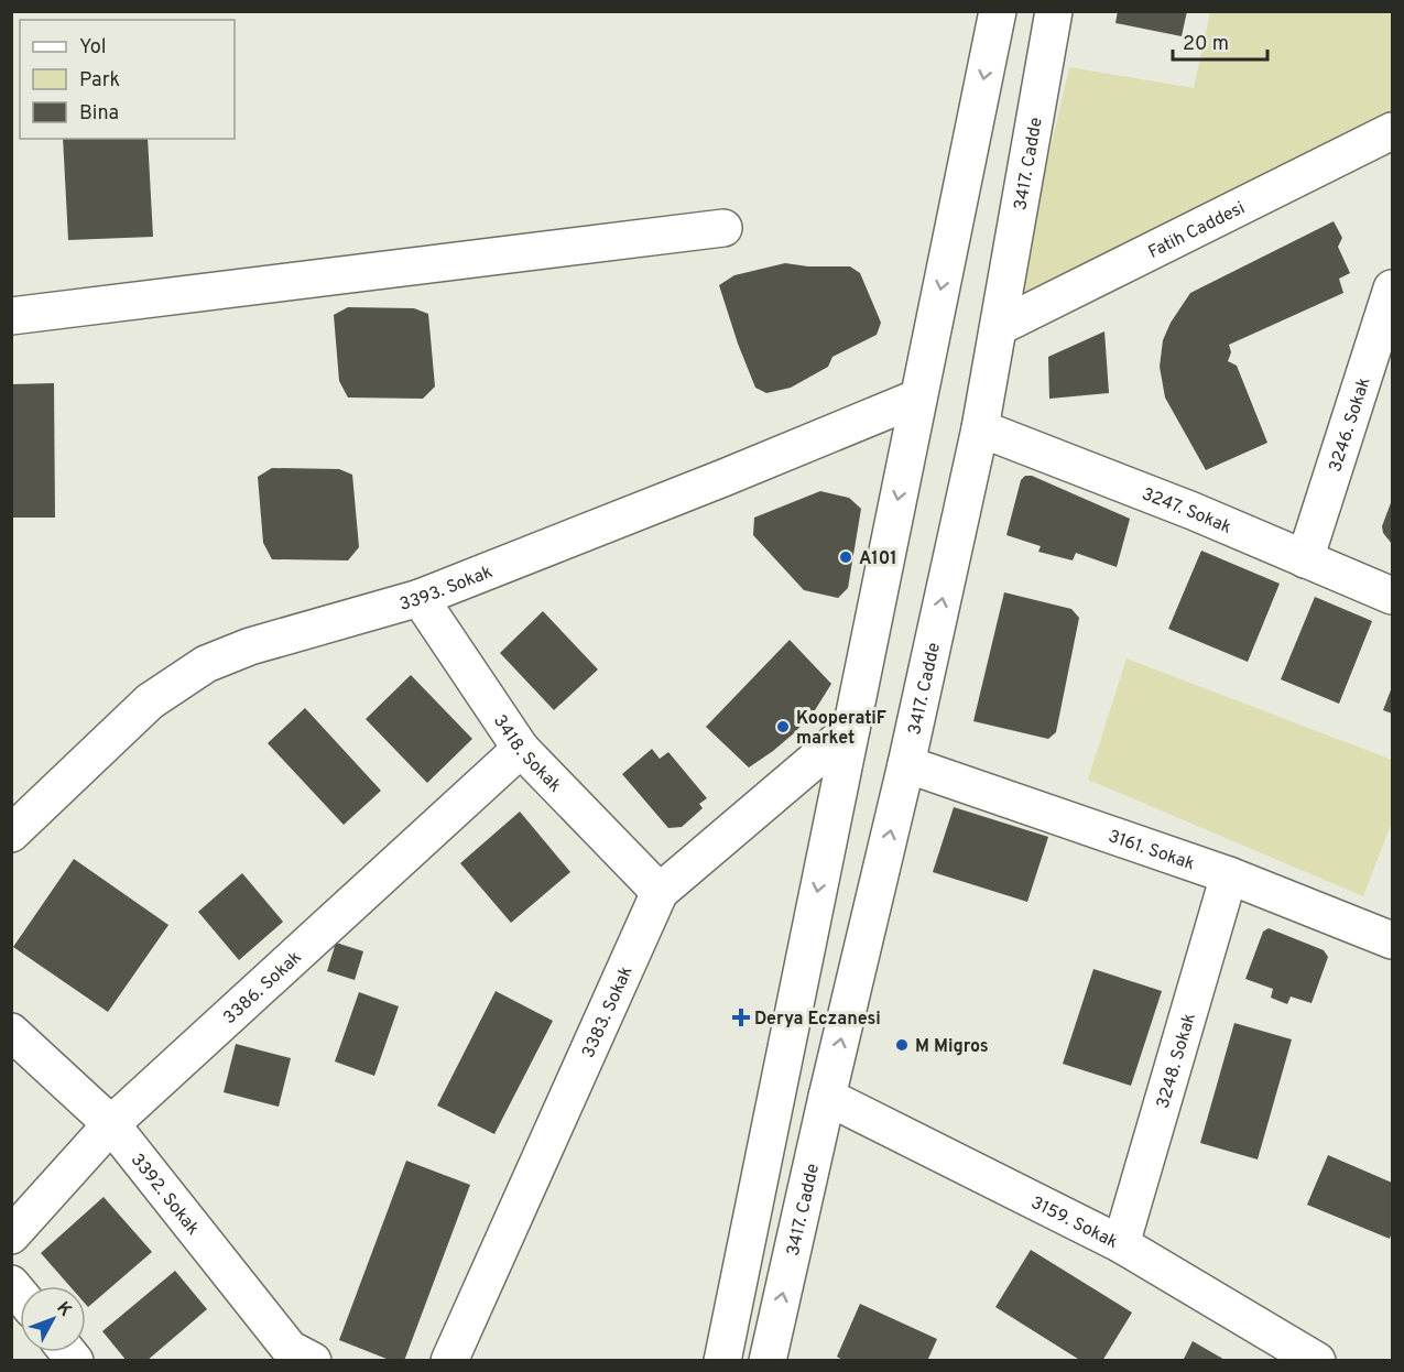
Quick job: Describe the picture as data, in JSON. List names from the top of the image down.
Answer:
{
  "streets": {
    "street": [
      "3417. Cadde",
      "Fatih Caddesi",
      "3246. Sokak",
      "3247. Sokak",
      "3393. Sokak",
      "3418. Sokak",
      "3161. Sokak",
      "3386. Sokak",
      "3383. Sokak",
      "3248. Sokak",
      "3392. Sokak",
      "3159. Sokak"
    ]
  },
  "crossings": [
    ["3417. Cadde", "Fatih Caddesi"],
    ["3417. Cadde", "3247. Sokak"],
    ["3417. Cadde", "3161. Sokak"],
    ["3417. Cadde", "3159. Sokak"],
    ["3246. Sokak", "3247. Sokak"],
    ["3393. Sokak", "3418. Sokak"],
    ["3418. Sokak", "3386. Sokak"],
    ["3418. Sokak", "3383. Sokak"],
    ["3161. Sokak", "3248. Sokak"],
    ["3386. Sokak", "3392. Sokak"],
    ["3248. Sokak", "3159. Sokak"]
  ],
  "places": {
    "other": ["A101", "KooperatiF market", "M Migros"],
    "health": ["Derya Eczanesi"]
  },
  "legend": ["Yol", "Park", "Bina"],
  "scale_bar": "20 m",
  "north": "top right"
}
